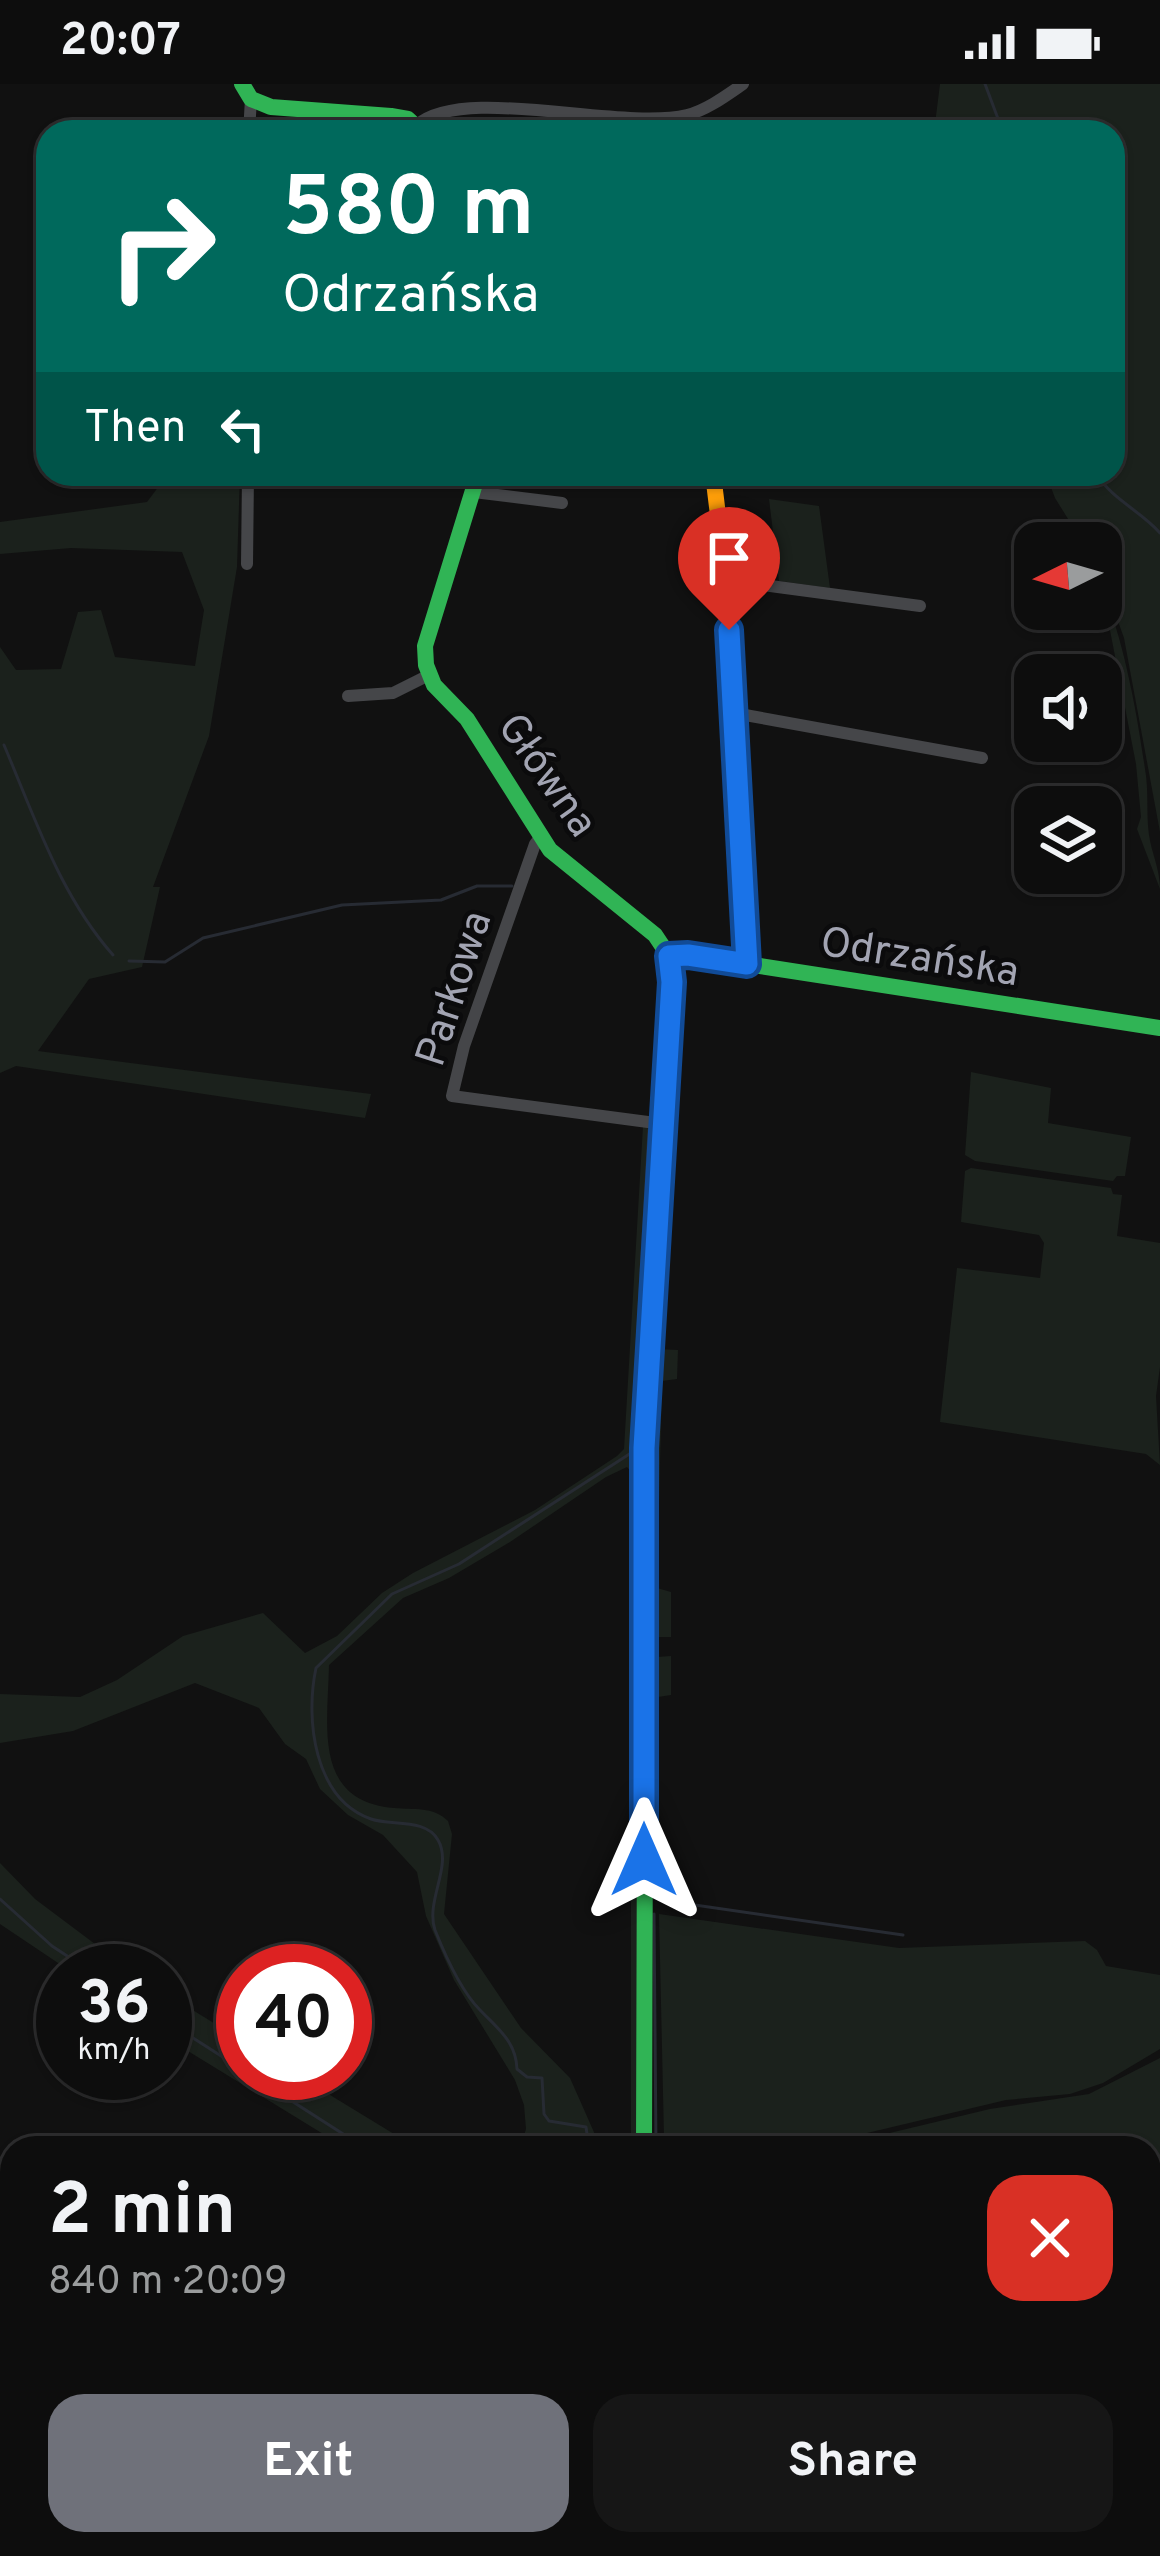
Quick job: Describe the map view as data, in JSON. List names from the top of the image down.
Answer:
{
  "streets": {
    "street": ["Główna", "Odrzańska", "Parkowa"]
  },
  "crossings": [
    ["Główna", "Odrzańska"],
    ["Główna", "Parkowa"]
  ],
  "north": "left",
  "page": {
    "status": "20:07",
    "turn": ["580 m", "Odrzańska"],
    "then": "Then",
    "speed": "36 km/h",
    "limit": "40",
    "heading": ["2 min", "840 m · 20:09"],
    "buttons": ["Exit", "Share"]
  }
}
